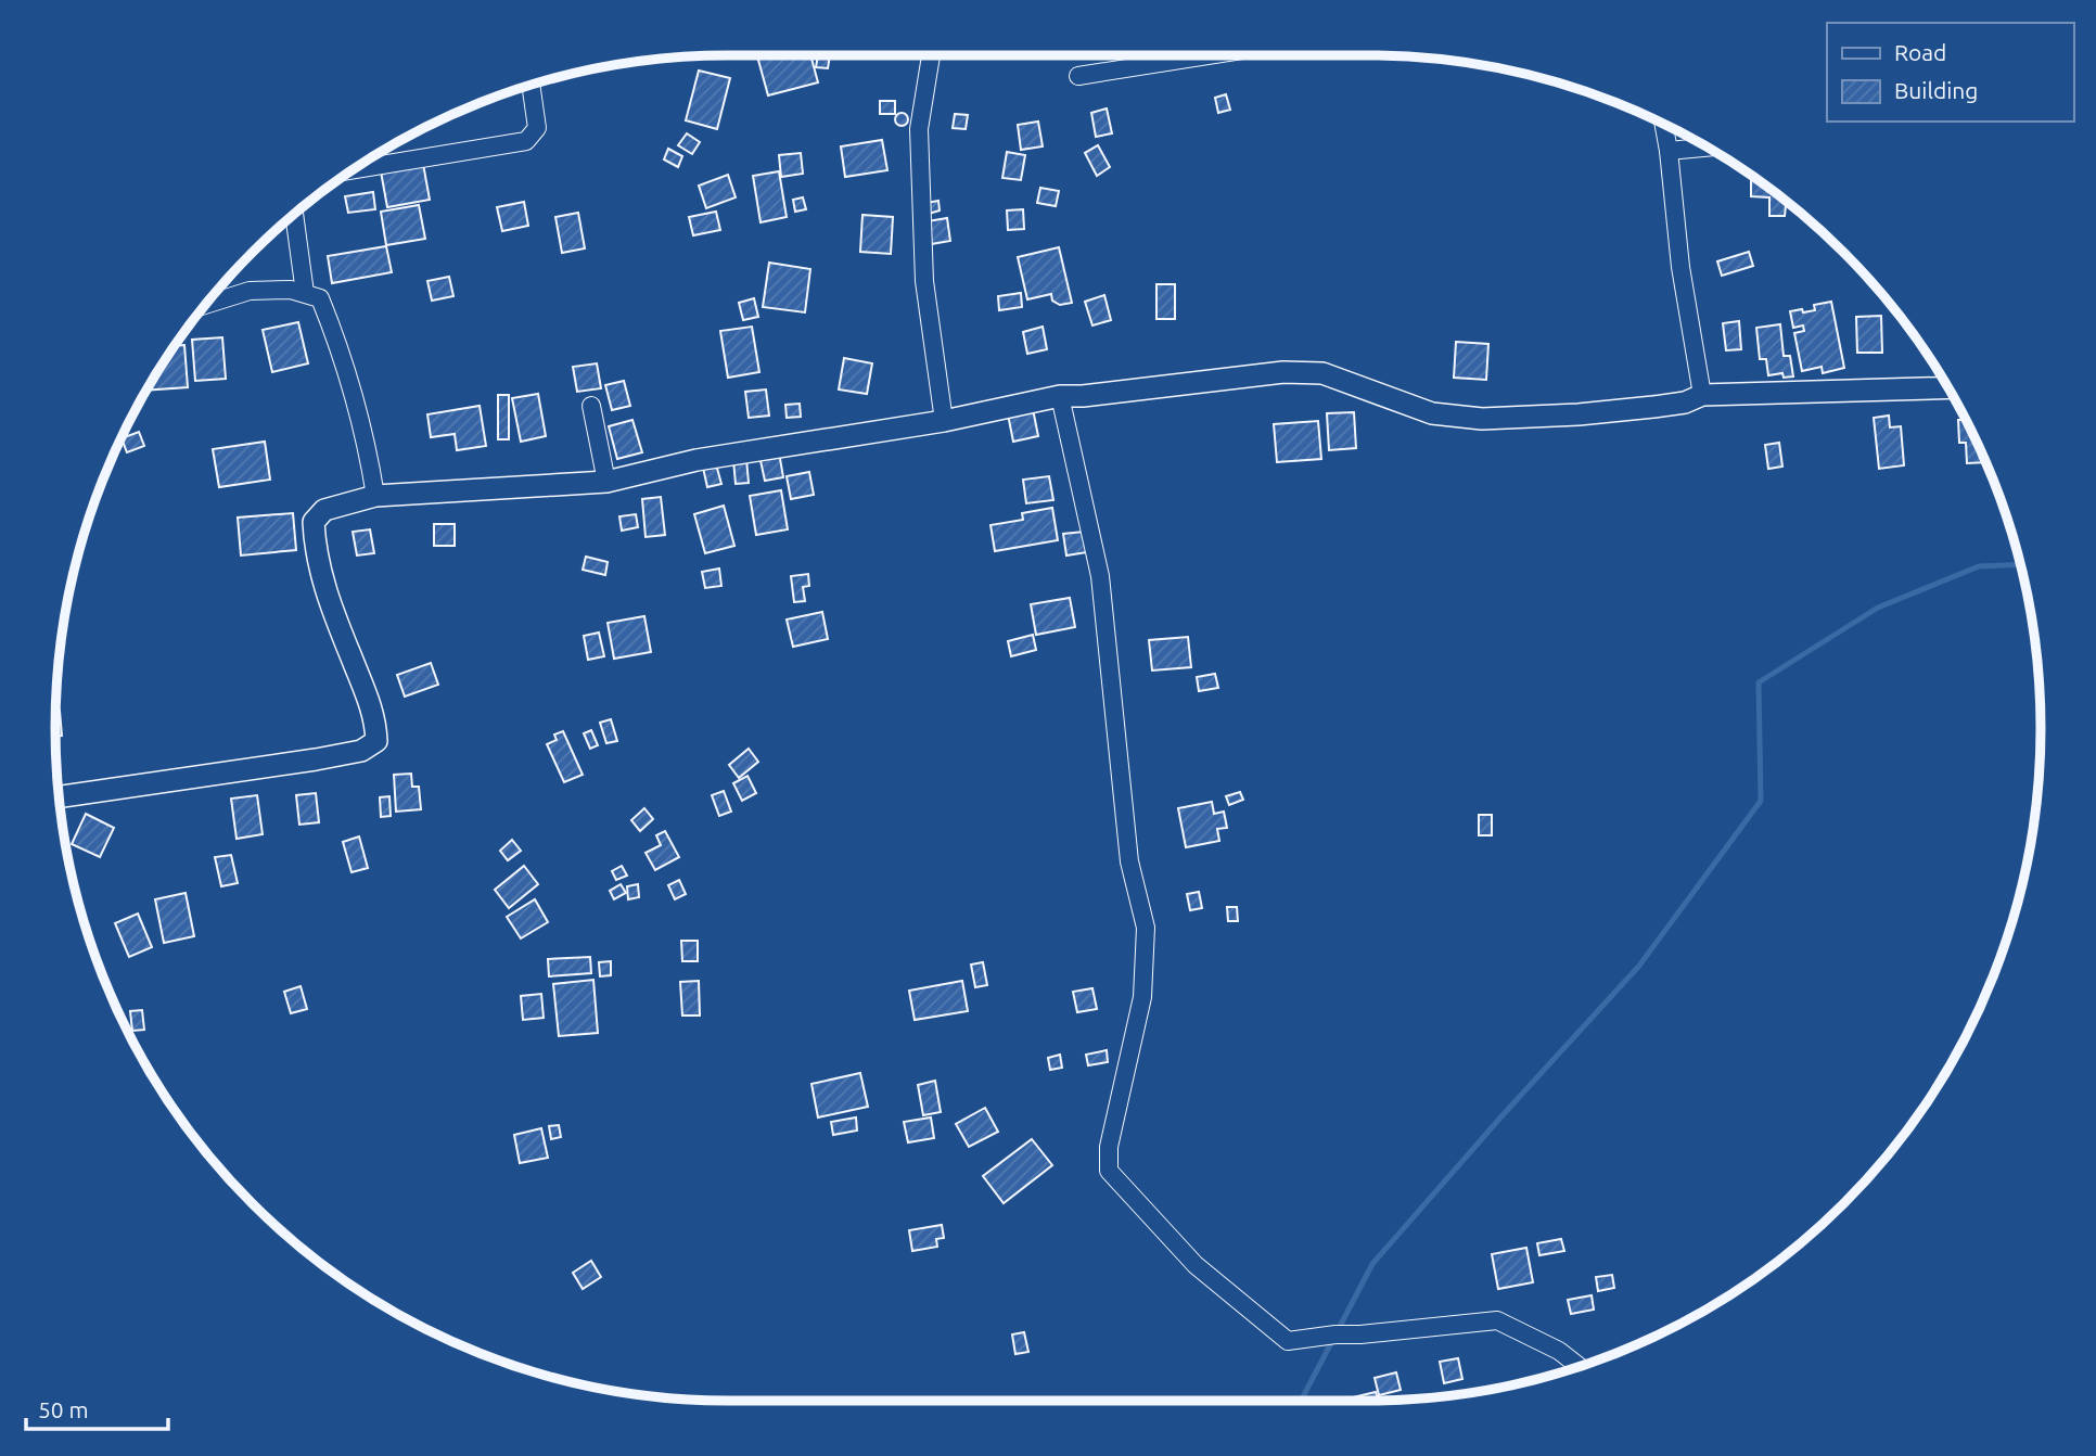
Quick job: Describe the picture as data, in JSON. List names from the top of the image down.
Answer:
{
  "legend": ["Road", "Building"],
  "scale_bar": "50 m"
}
